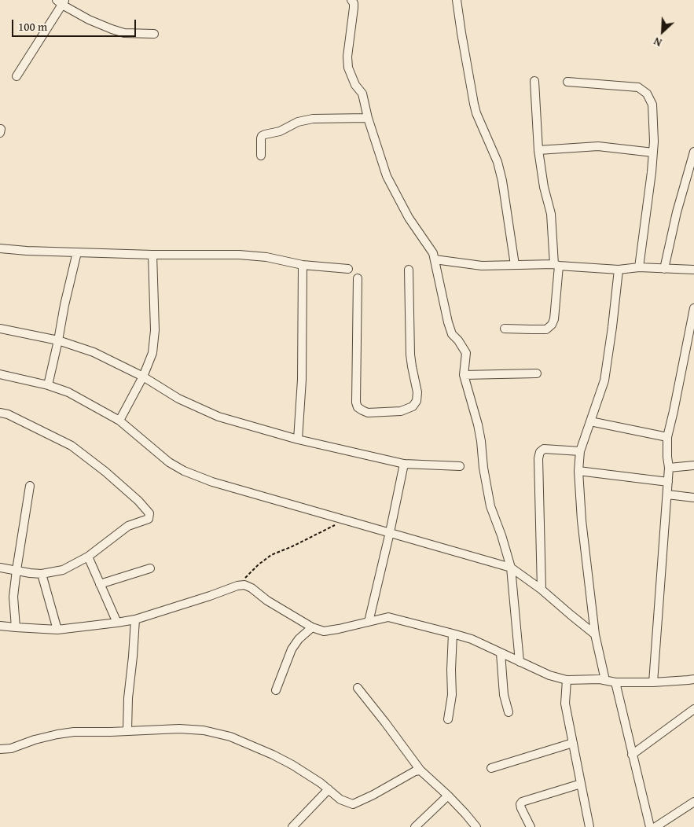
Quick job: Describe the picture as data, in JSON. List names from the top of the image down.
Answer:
{
  "scale_bar": "100 m",
  "north": "bottom left"
}
